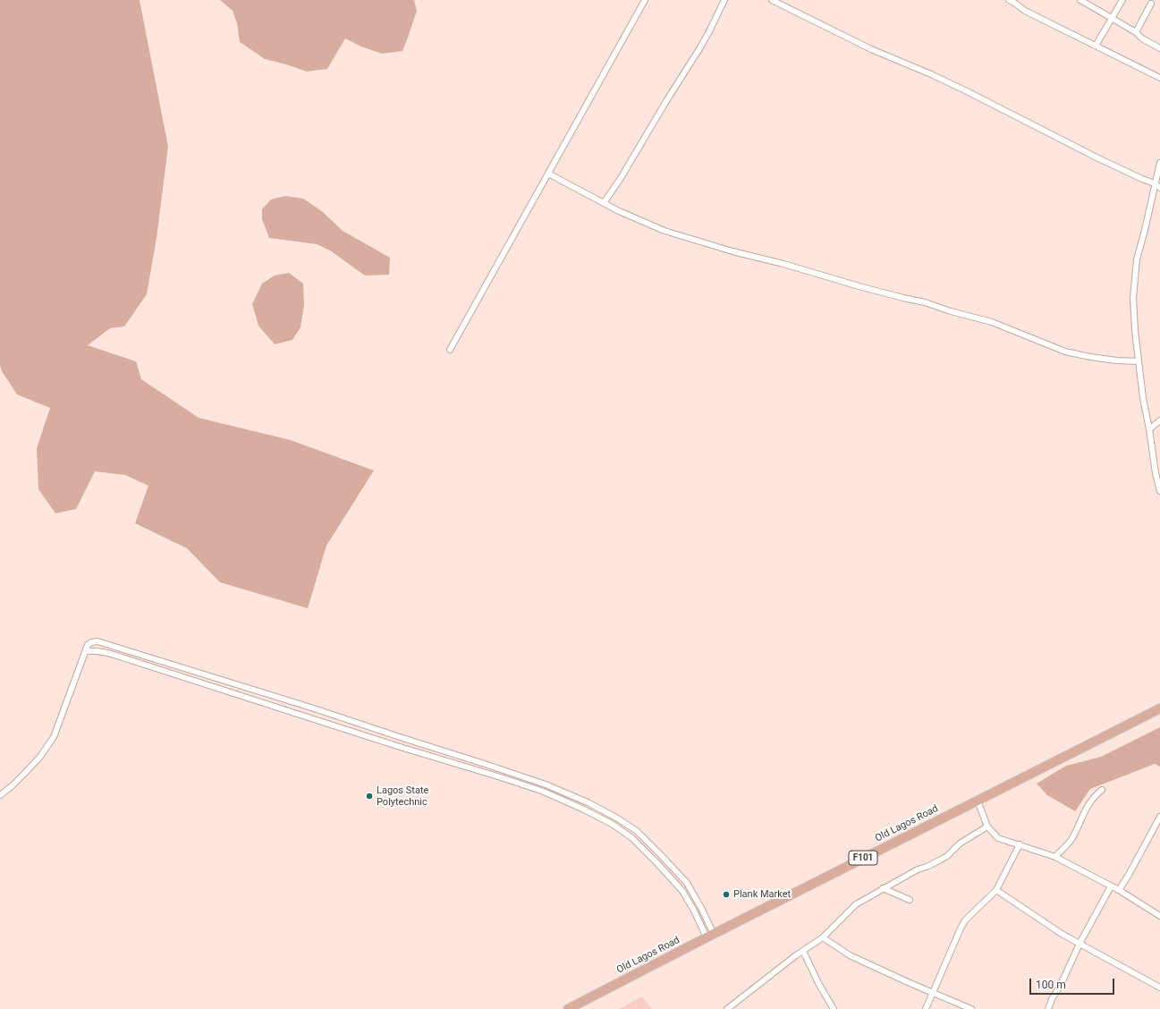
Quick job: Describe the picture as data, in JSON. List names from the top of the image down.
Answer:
{
  "streets": {
    "main road": ["Old Lagos Road", "F101"]
  },
  "places": ["Lagos State Polytechnic", "Plank Market"],
  "scale_bar": "100 m"
}
